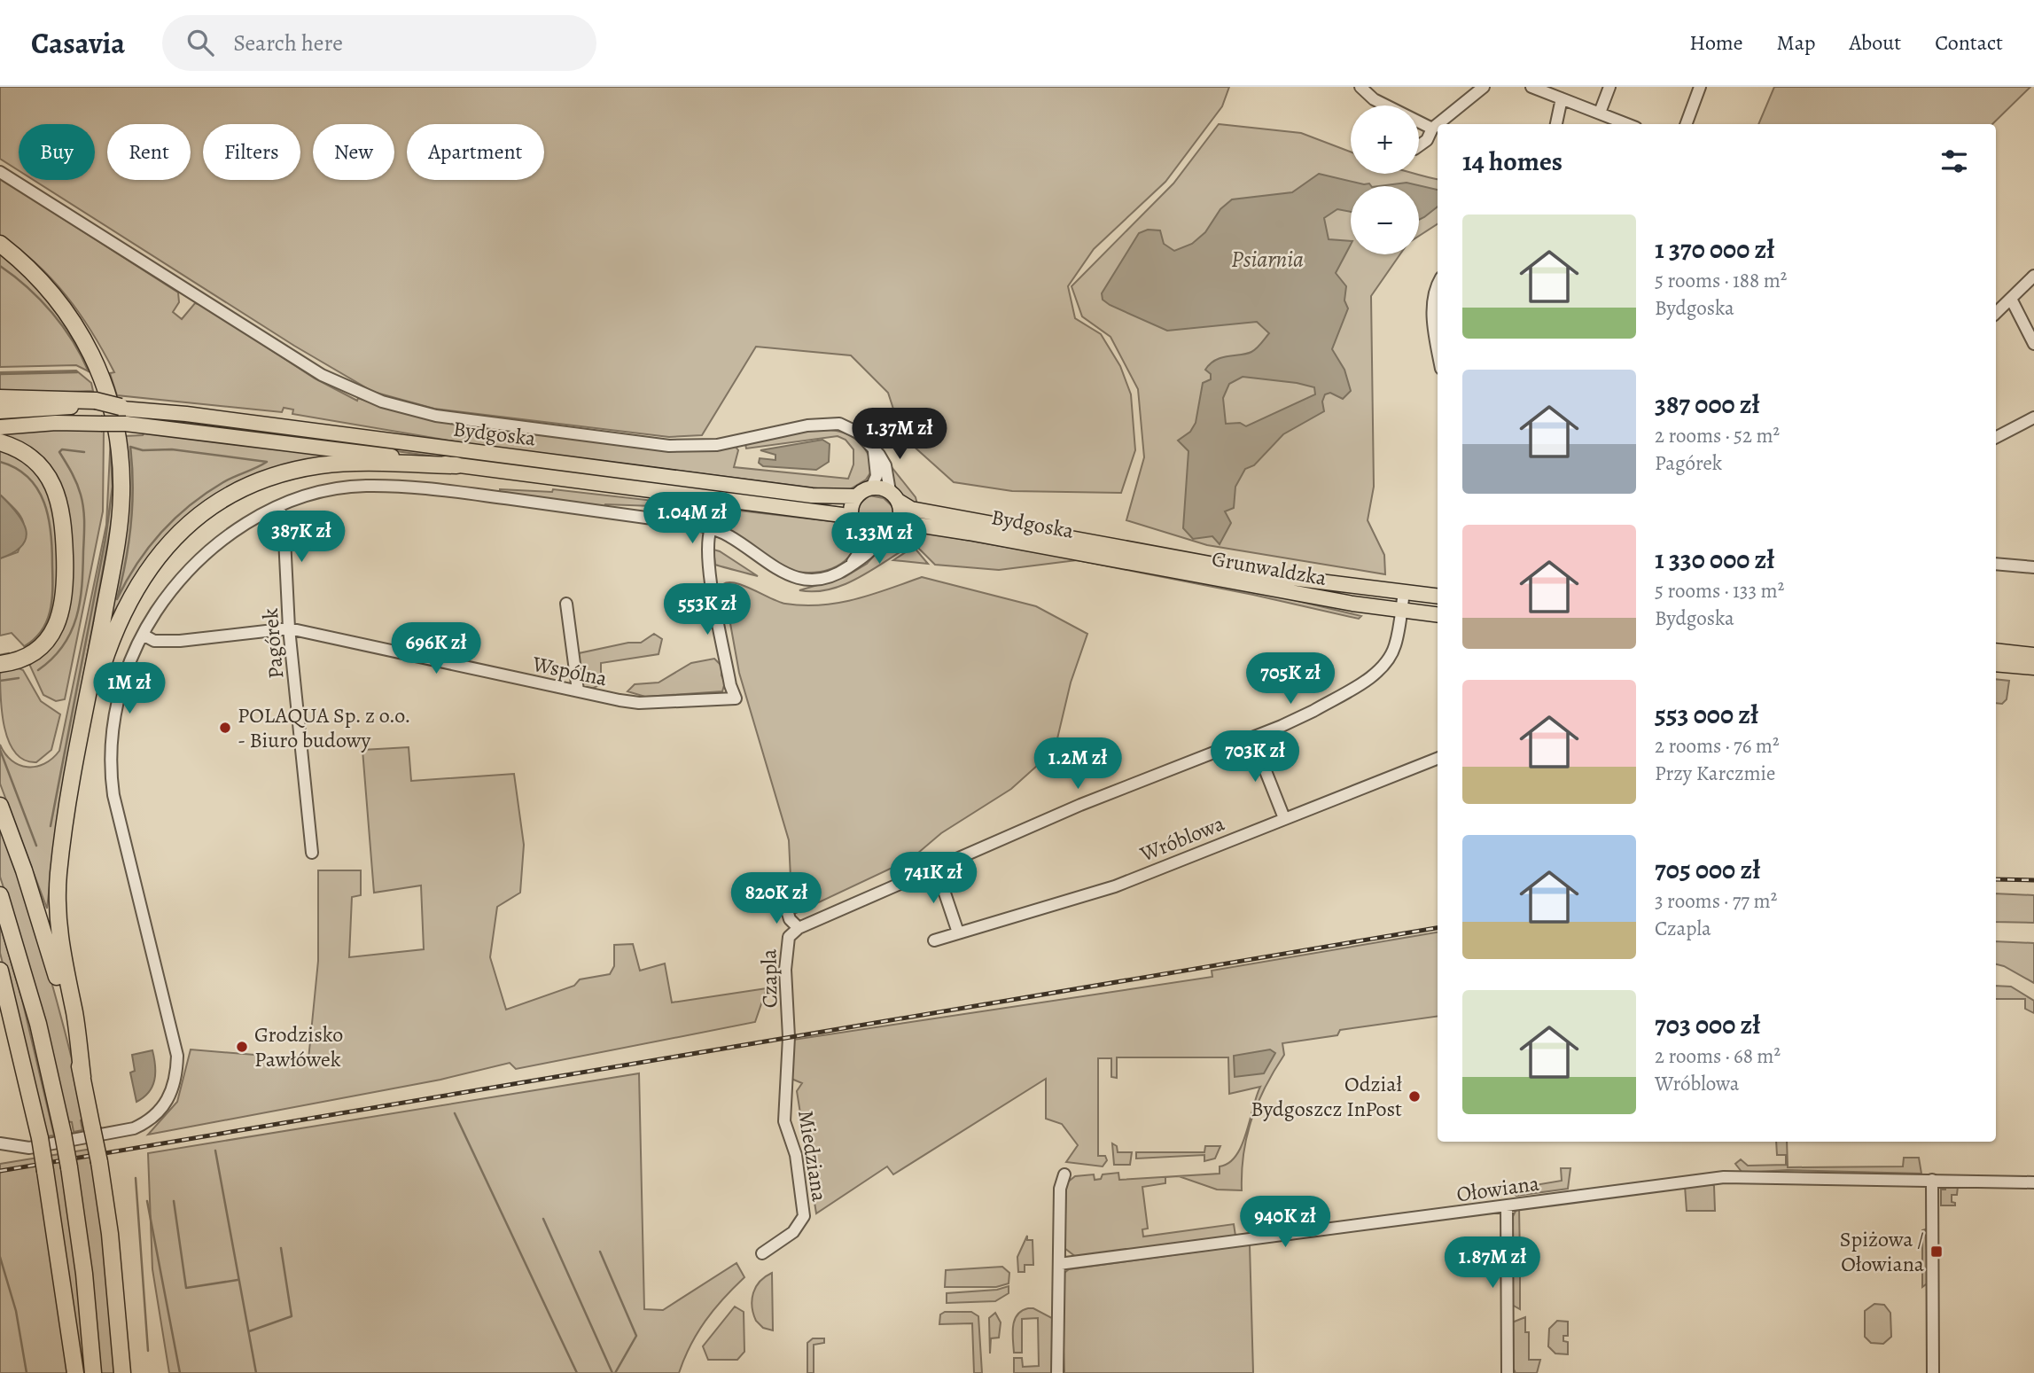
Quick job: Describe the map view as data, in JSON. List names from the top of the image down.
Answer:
{
  "streets": {
    "main road": ["Bydgoska", "Grunwaldzka"],
    "street": [
      "Pagórek",
      "Wspólna",
      "Wróblowa",
      "Czapla",
      "Miedziana",
      "Ołowiana"
    ]
  },
  "crossings": [
    ["Bydgoska", "Grunwaldzka"],
    ["Grunwaldzka", "Czapla"],
    ["Pagórek", "Wspólna"],
    ["Czapla", "Miedziana"]
  ],
  "water": ["Psiarnia"],
  "places": {
    "other": ["POLAQUA Sp. z o.o. - Biuro budowy", "Grodzisko Pawłówek", "Odział Bydgoszcz InPost"],
    "transit": ["Spiżowa / Ołowiana"]
  },
  "page": {
    "header": "Casavia",
    "search": "Search here",
    "nav": [
      "Home",
      "Map",
      "About",
      "Contact"
    ],
    "map_buttons": ["+", "−"],
    "chip": [
      "Buy",
      "Rent",
      "Filters",
      "New",
      "Apartment"
    ],
    "heading": "14 homes",
    "list": [
      {
        "name": "1 370 000 zł",
        "note": "5 rooms · 188 m² · Bydgoska"
      },
      {
        "name": "387 000 zł",
        "note": "2 rooms · 52 m² · Pagórek"
      },
      {
        "name": "1 330 000 zł",
        "note": "5 rooms · 133 m² · Bydgoska"
      },
      {
        "name": "553 000 zł",
        "note": "2 rooms · 76 m² · Przy Karczmie"
      },
      {
        "name": "705 000 zł",
        "note": "3 rooms · 77 m² · Czapla"
      },
      {
        "name": "703 000 zł",
        "note": "2 rooms · 68 m² · Wróblowa"
      }
    ],
    "price": [
      "1.37M zł",
      "1.04M zł",
      "387K zł",
      "1.33M zł",
      "553K zł",
      "696K zł",
      "705K zł",
      "1M zł",
      "703K zł",
      "1.2M zł",
      "741K zł",
      "820K zł",
      "940K zł",
      "1.87M zł"
    ]
  }
}
